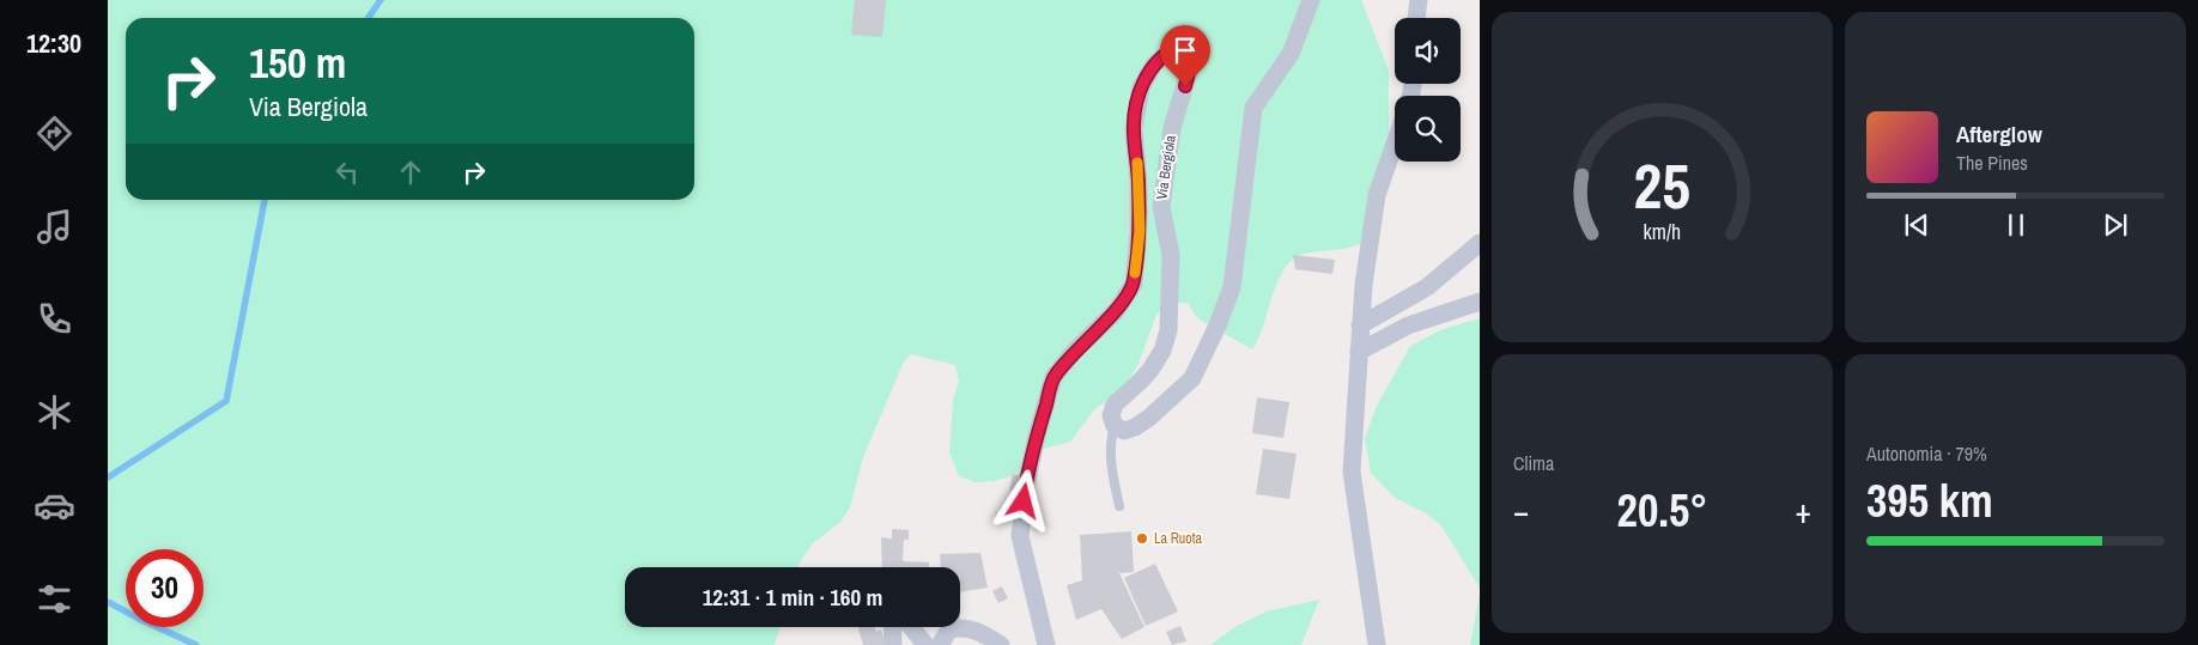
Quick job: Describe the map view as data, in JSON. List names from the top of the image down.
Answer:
{
  "streets": {
    "street": ["Via Bergiola"]
  },
  "places": ["La Ruota"],
  "page": {
    "tabs": "12:30",
    "turn": ["150 m", "Via Bergiola"],
    "song": ["Afterglow", "The Pines"],
    "tile": [
      "Clima",
      ["Autonomia · 79%", "395 km"]
    ],
    "heat": ["−", "20.5°", "+"],
    "limit": "30",
    "trip": "12:31 · 1 min · 160 m",
    "gauge": ["25", "km/h"]
  }
}
